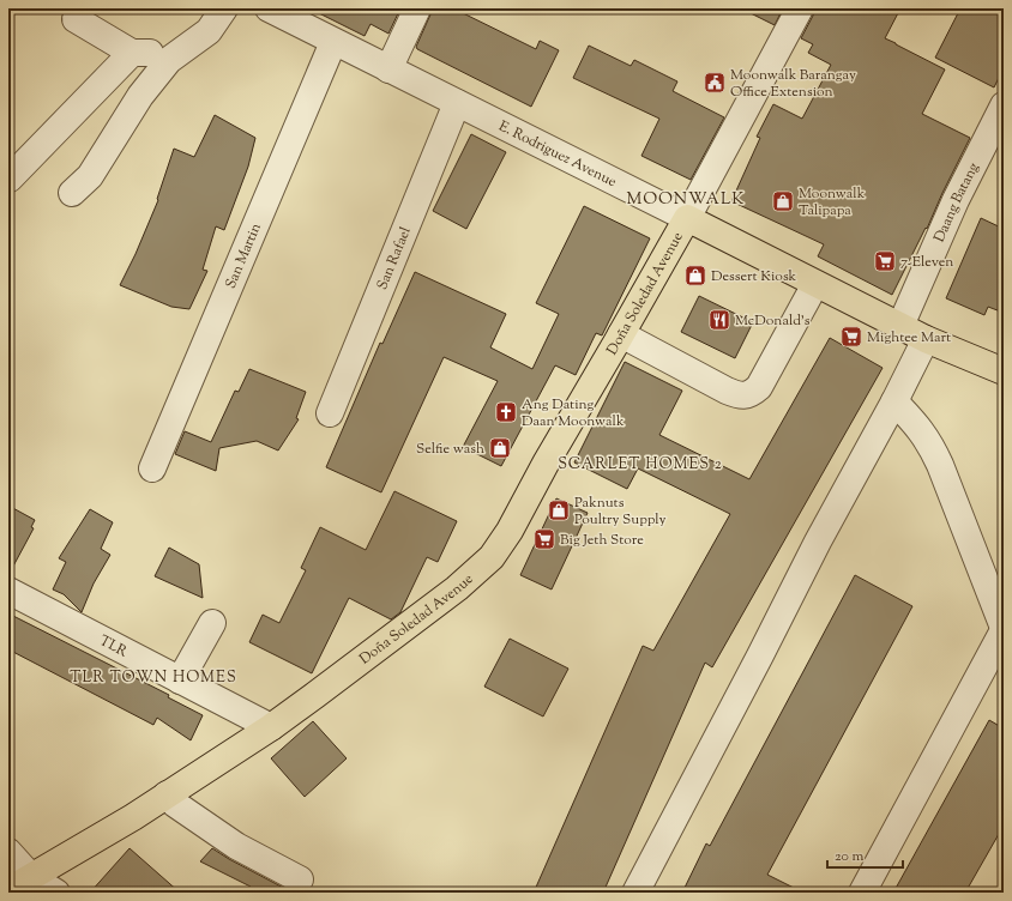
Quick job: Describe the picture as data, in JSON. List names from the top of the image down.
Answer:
{
  "streets": {
    "main road": ["E. Rodriguez Avenue", "Doña Soledad Avenue"],
    "street": [
      "Daang Batang",
      "San Martin",
      "San Rafael",
      "TLR"
    ]
  },
  "crossings": [
    ["E. Rodriguez Avenue", "Daang Batang"],
    ["E. Rodriguez Avenue", "San Martin"],
    ["E. Rodriguez Avenue", "San Rafael"],
    ["E. Rodriguez Avenue", "Doña Soledad Avenue"],
    ["Doña Soledad Avenue", "TLR"]
  ],
  "districts": ["MOONWALK", "SCARLET HOMES 2", "TLR TOWN HOMES"],
  "places": {
    "public building": ["Moonwalk Barangay Office Extension"],
    "shop": [
      "Moonwalk Talipapa",
      "Dessert Kiosk",
      "Selfie wash",
      "Paknuts Poultry Supply"
    ],
    "supermarket": ["7-Eleven", "Mightee Mart", "Big Jeth Store"],
    "restaurant": ["McDonald's"],
    "church": ["Ang Dating Daan Moonwalk"]
  },
  "scale_bar": "20 m"
}
